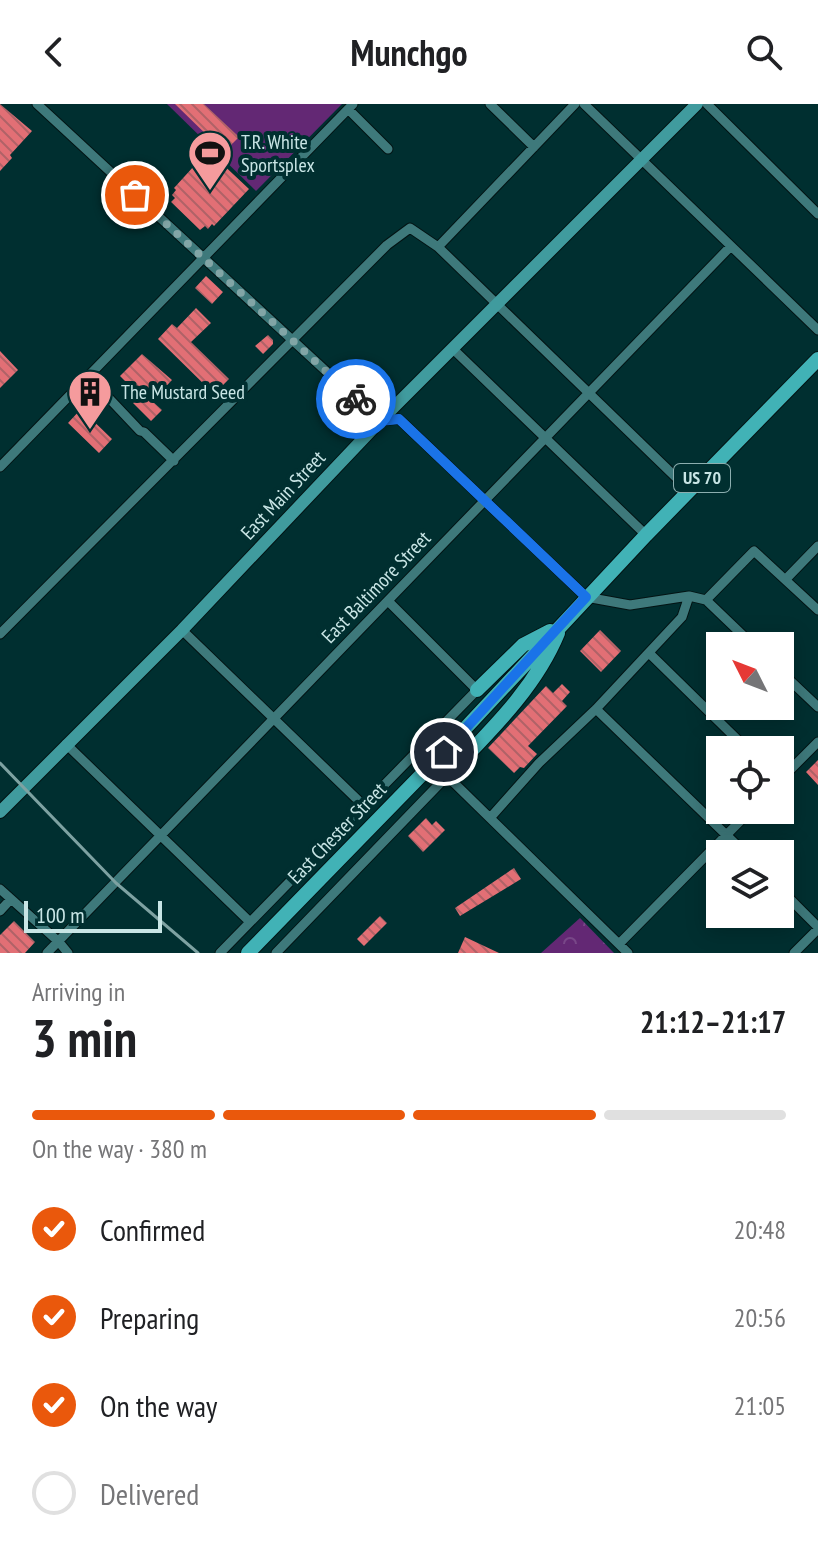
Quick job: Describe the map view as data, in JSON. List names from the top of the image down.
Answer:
{
  "streets": {
    "highway": ["US 70", "East Chester Street"],
    "main road": ["East Main Street"],
    "street": ["East Baltimore Street"]
  },
  "places": {
    "sports": ["T.R. White Sportsplex"],
    "building": ["The Mustard Seed"]
  },
  "scale_bar": "100 m",
  "north": "top left",
  "page": {
    "header": "Munchgo",
    "scale": "100 m",
    "heading": ["3 min", "Arriving in", "21:12–21:17"],
    "bar": "On the way · 380 m",
    "list": [
      ["Confirmed", "20:48"],
      ["Preparing", "20:56"],
      ["On the way", "21:05"],
      "Delivered"
    ]
  }
}
